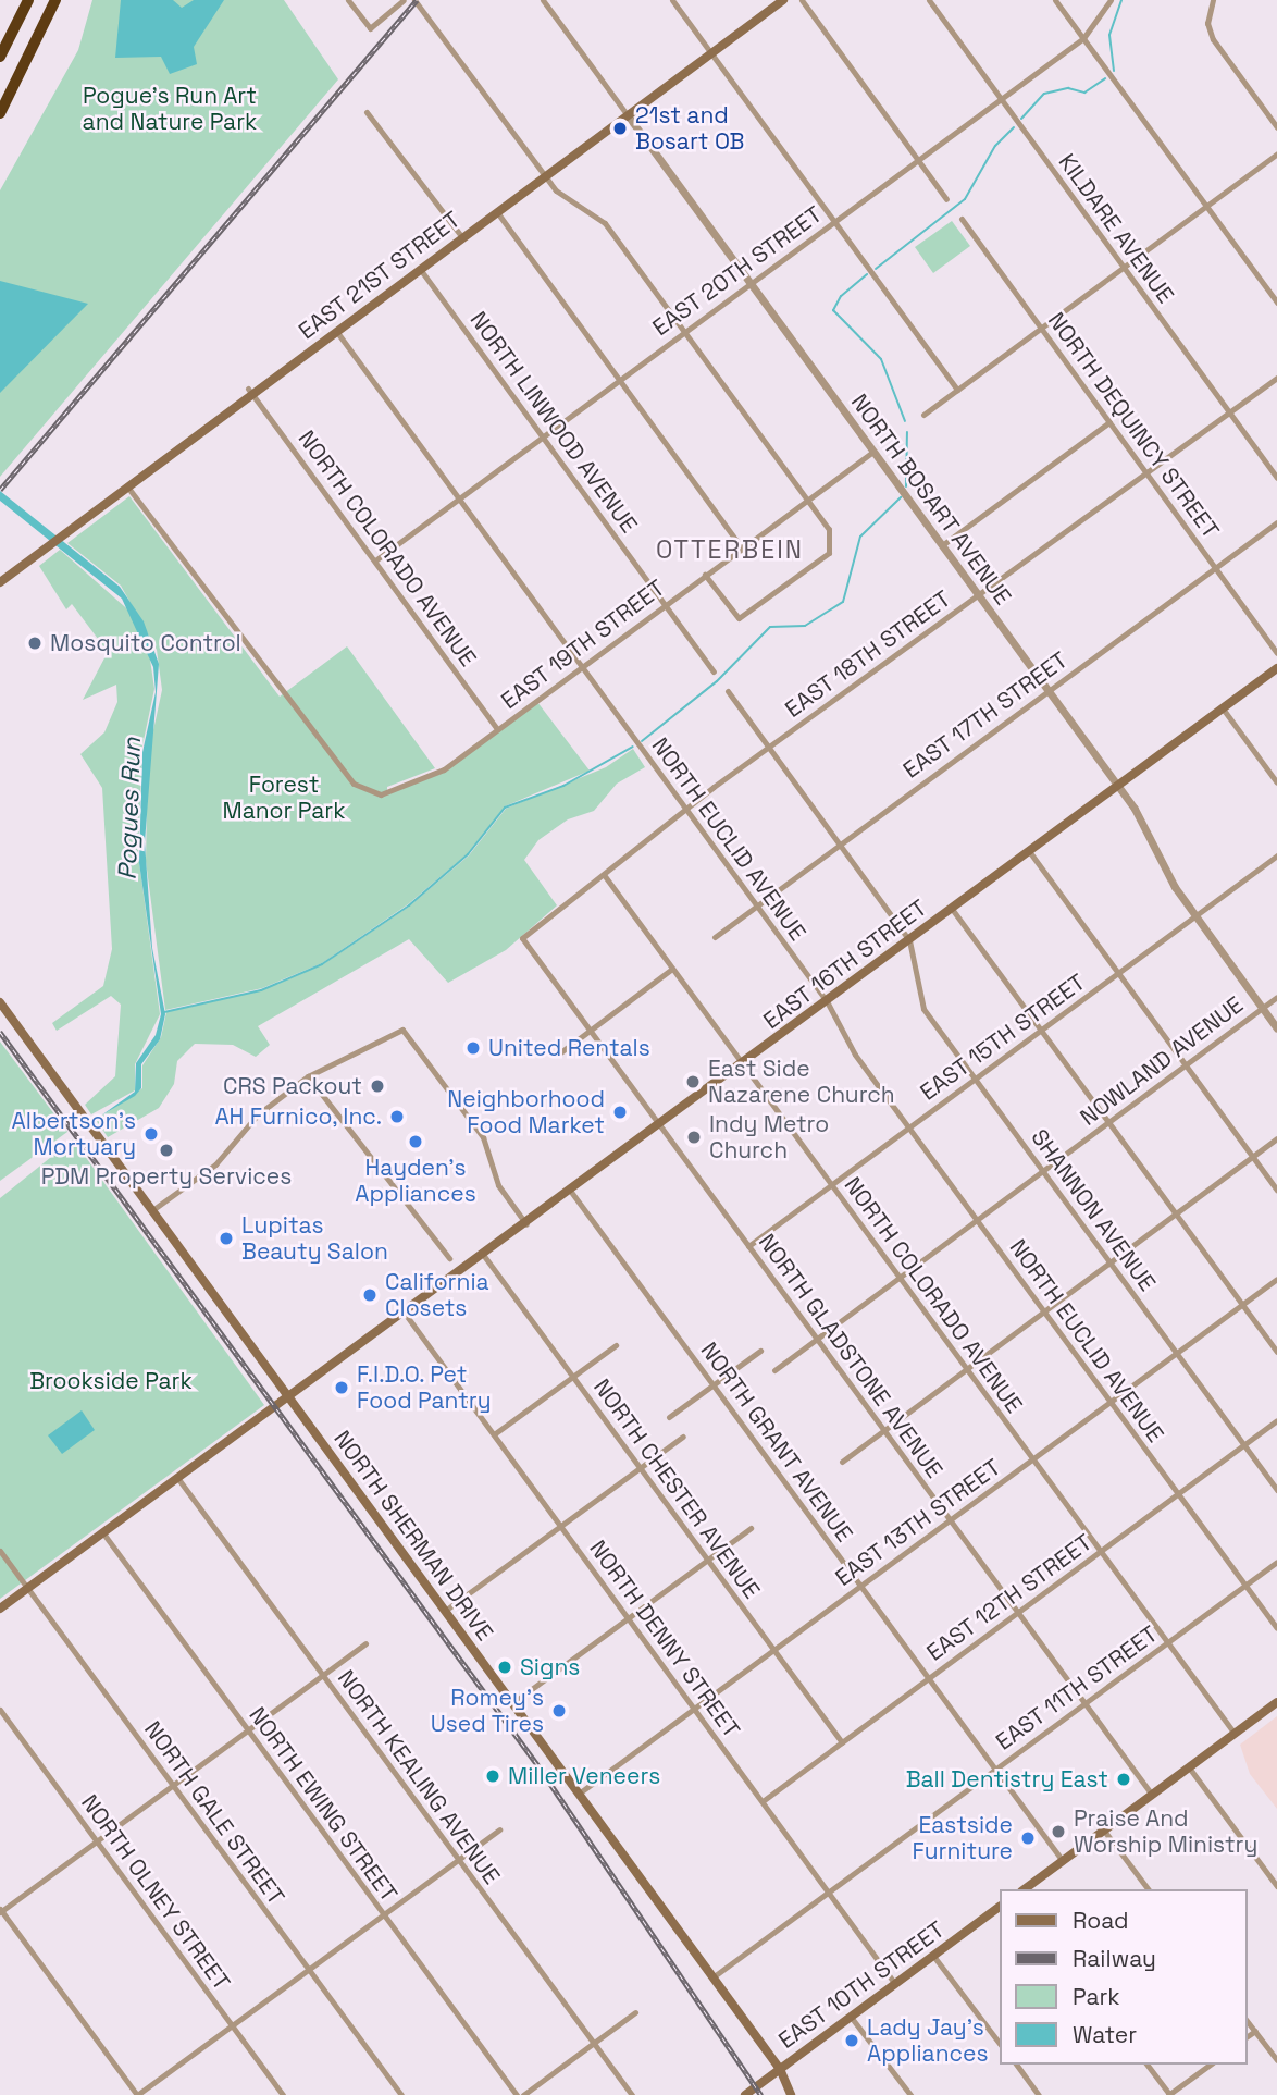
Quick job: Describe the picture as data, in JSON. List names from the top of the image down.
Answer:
{
  "streets": {
    "main road": [
      "EAST 21ST STREET",
      "EAST 16TH STREET",
      "NORTH SHERMAN DRIVE",
      "EAST 10TH STREET"
    ],
    "street": [
      "KILDARE AVENUE",
      "EAST 20TH STREET",
      "NORTH LINWOOD AVENUE",
      "NORTH DEQUINCY STREET",
      "NORTH BOSART AVENUE",
      "NORTH COLORADO AVENUE",
      "EAST 19TH STREET",
      "EAST 18TH STREET",
      "EAST 17TH STREET",
      "NORTH EUCLID AVENUE",
      "EAST 15TH STREET",
      "NOWLAND AVENUE",
      "SHANNON AVENUE",
      "NORTH GLADSTONE AVENUE",
      "NORTH GRANT AVENUE",
      "NORTH CHESTER AVENUE",
      "EAST 13TH STREET",
      "EAST 12TH STREET",
      "NORTH DENNY STREET",
      "EAST 11TH STREET",
      "NORTH KEALING AVENUE",
      "NORTH EWING STREET",
      "NORTH GALE STREET",
      "NORTH OLNEY STREET"
    ]
  },
  "crossings": [
    ["KILDARE AVENUE", "EAST 20TH STREET"],
    ["KILDARE AVENUE", "EAST 18TH STREET"],
    ["EAST 20TH STREET", "NORTH LINWOOD AVENUE"],
    ["EAST 20TH STREET", "NORTH BOSART AVENUE"],
    ["EAST 20TH STREET", "NORTH COLORADO AVENUE"],
    ["EAST 20TH STREET", "NORTH EUCLID AVENUE"],
    ["EAST 21ST STREET", "NORTH LINWOOD AVENUE"],
    ["EAST 21ST STREET", "NORTH BOSART AVENUE"],
    ["EAST 21ST STREET", "NORTH COLORADO AVENUE"],
    ["EAST 21ST STREET", "EAST 19TH STREET"],
    ["EAST 21ST STREET", "NORTH EUCLID AVENUE"],
    ["NORTH LINWOOD AVENUE", "EAST 19TH STREET"],
    ["NORTH DEQUINCY STREET", "EAST 18TH STREET"],
    ["NORTH DEQUINCY STREET", "EAST 17TH STREET"],
    ["NORTH BOSART AVENUE", "EAST 19TH STREET"],
    ["NORTH BOSART AVENUE", "EAST 18TH STREET"],
    ["NORTH BOSART AVENUE", "EAST 17TH STREET"],
    ["NORTH BOSART AVENUE", "EAST 16TH STREET"],
    ["NORTH BOSART AVENUE", "EAST 15TH STREET"],
    ["NORTH BOSART AVENUE", "NOWLAND AVENUE"],
    ["NORTH COLORADO AVENUE", "EAST 19TH STREET"],
    ["NORTH COLORADO AVENUE", "EAST 18TH STREET"],
    ["NORTH COLORADO AVENUE", "EAST 16TH STREET"],
    ["NORTH COLORADO AVENUE", "EAST 15TH STREET"],
    ["NORTH COLORADO AVENUE", "NOWLAND AVENUE"],
    ["NORTH COLORADO AVENUE", "EAST 13TH STREET"],
    ["NORTH COLORADO AVENUE", "EAST 12TH STREET"],
    ["NORTH COLORADO AVENUE", "EAST 11TH STREET"],
    ["EAST 19TH STREET", "NORTH EUCLID AVENUE"],
    ["EAST 18TH STREET", "NORTH EUCLID AVENUE"],
    ["EAST 18TH STREET", "NORTH GLADSTONE AVENUE"],
    ["EAST 17TH STREET", "NORTH EUCLID AVENUE"],
    ["NORTH EUCLID AVENUE", "EAST 16TH STREET"],
    ["NORTH EUCLID AVENUE", "EAST 15TH STREET"],
    ["NORTH EUCLID AVENUE", "NOWLAND AVENUE"],
    ["NORTH EUCLID AVENUE", "EAST 13TH STREET"],
    ["NORTH EUCLID AVENUE", "EAST 12TH STREET"],
    ["NORTH EUCLID AVENUE", "EAST 11TH STREET"],
    ["EAST 16TH STREET", "SHANNON AVENUE"],
    ["EAST 16TH STREET", "NORTH GLADSTONE AVENUE"],
    ["EAST 16TH STREET", "NORTH GRANT AVENUE"],
    ["EAST 16TH STREET", "NORTH CHESTER AVENUE"],
    ["EAST 16TH STREET", "NORTH SHERMAN DRIVE"],
    ["EAST 16TH STREET", "NORTH DENNY STREET"],
    ["EAST 16TH STREET", "NORTH KEALING AVENUE"],
    ["EAST 16TH STREET", "NORTH EWING STREET"],
    ["EAST 16TH STREET", "NORTH GALE STREET"],
    ["EAST 15TH STREET", "SHANNON AVENUE"],
    ["EAST 15TH STREET", "NORTH GLADSTONE AVENUE"],
    ["NOWLAND AVENUE", "SHANNON AVENUE"],
    ["NOWLAND AVENUE", "NORTH GLADSTONE AVENUE"],
    ["SHANNON AVENUE", "EAST 13TH STREET"],
    ["SHANNON AVENUE", "EAST 12TH STREET"],
    ["NORTH GLADSTONE AVENUE", "EAST 13TH STREET"],
    ["NORTH GLADSTONE AVENUE", "EAST 12TH STREET"],
    ["NORTH GLADSTONE AVENUE", "EAST 11TH STREET"],
    ["NORTH GRANT AVENUE", "EAST 13TH STREET"],
    ["NORTH GRANT AVENUE", "EAST 12TH STREET"],
    ["NORTH GRANT AVENUE", "EAST 11TH STREET"],
    ["NORTH CHESTER AVENUE", "EAST 13TH STREET"],
    ["NORTH CHESTER AVENUE", "EAST 12TH STREET"],
    ["EAST 13TH STREET", "NORTH SHERMAN DRIVE"],
    ["EAST 13TH STREET", "NORTH DENNY STREET"],
    ["NORTH SHERMAN DRIVE", "EAST 11TH STREET"],
    ["NORTH SHERMAN DRIVE", "EAST 10TH STREET"],
    ["EAST 12TH STREET", "NORTH DENNY STREET"],
    ["NORTH DENNY STREET", "EAST 11TH STREET"],
    ["NORTH DENNY STREET", "EAST 10TH STREET"]
  ],
  "districts": ["OTTERBEIN"],
  "water": ["Pogues Run"],
  "parks": ["Pogue's Run Art and Nature Park", "Forest Manor Park", "Brookside Park"],
  "places": [
    "21st and Bosart OB",
    "Mosquito Control",
    "United Rentals",
    "East Side Nazarene Church",
    "CRS Packout",
    "Neighborhood Food Market",
    "AH Furnico, Inc.",
    "Albertson's Mortuary",
    "Indy Metro Church",
    "Hayden's Appliances",
    "PDM Property Services",
    "Lupitas Beauty Salon",
    "California Closets",
    "F.I.D.O. Pet Food Pantry",
    "Signs",
    "Romey's Used Tires",
    "Miller Veneers",
    "Ball Dentistry East",
    "Praise And Worship Ministry",
    "Eastside Furniture",
    "Lady Jay's Appliances"
  ],
  "legend": [
    "Road",
    "Railway",
    "Park",
    "Water"
  ]
}
